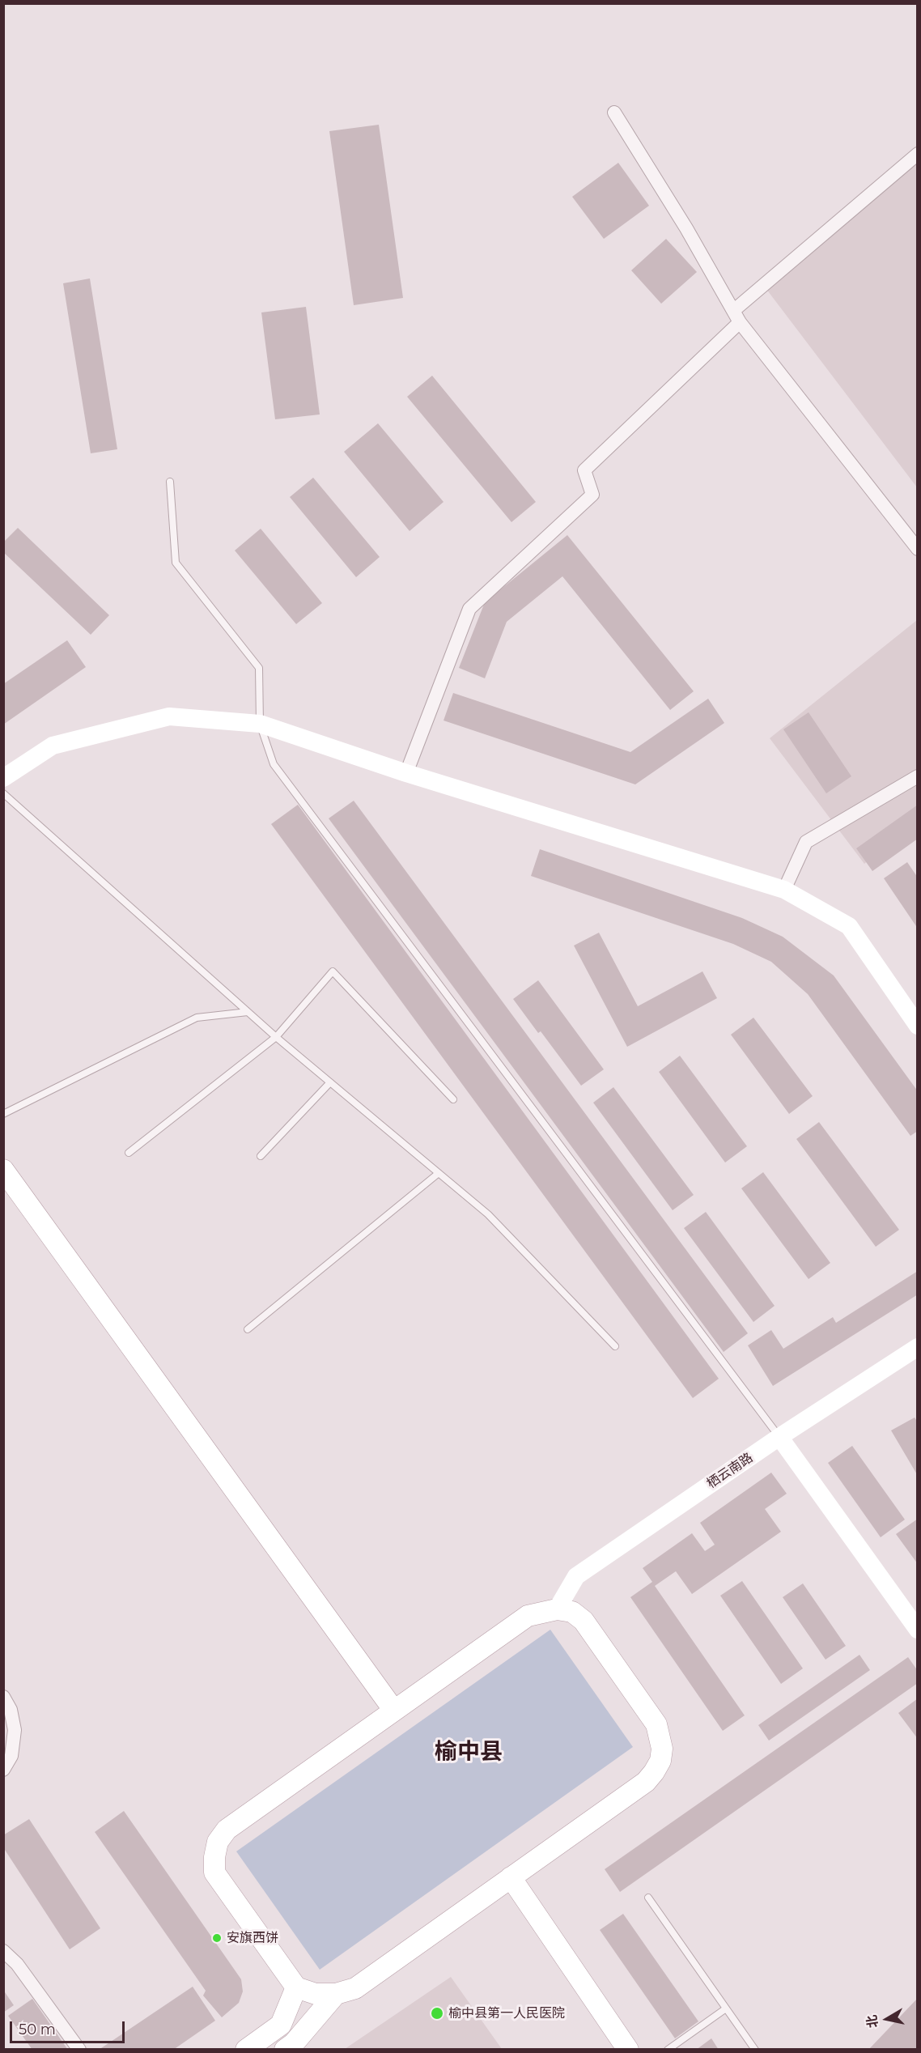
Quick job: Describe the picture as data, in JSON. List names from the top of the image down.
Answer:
{
  "streets": {
    "street": ["栖云南路"]
  },
  "districts": ["榆中县"],
  "places": ["安旗西饼", "榆中县第一人民医院"],
  "scale_bar": "50 m",
  "north": "left"
}
